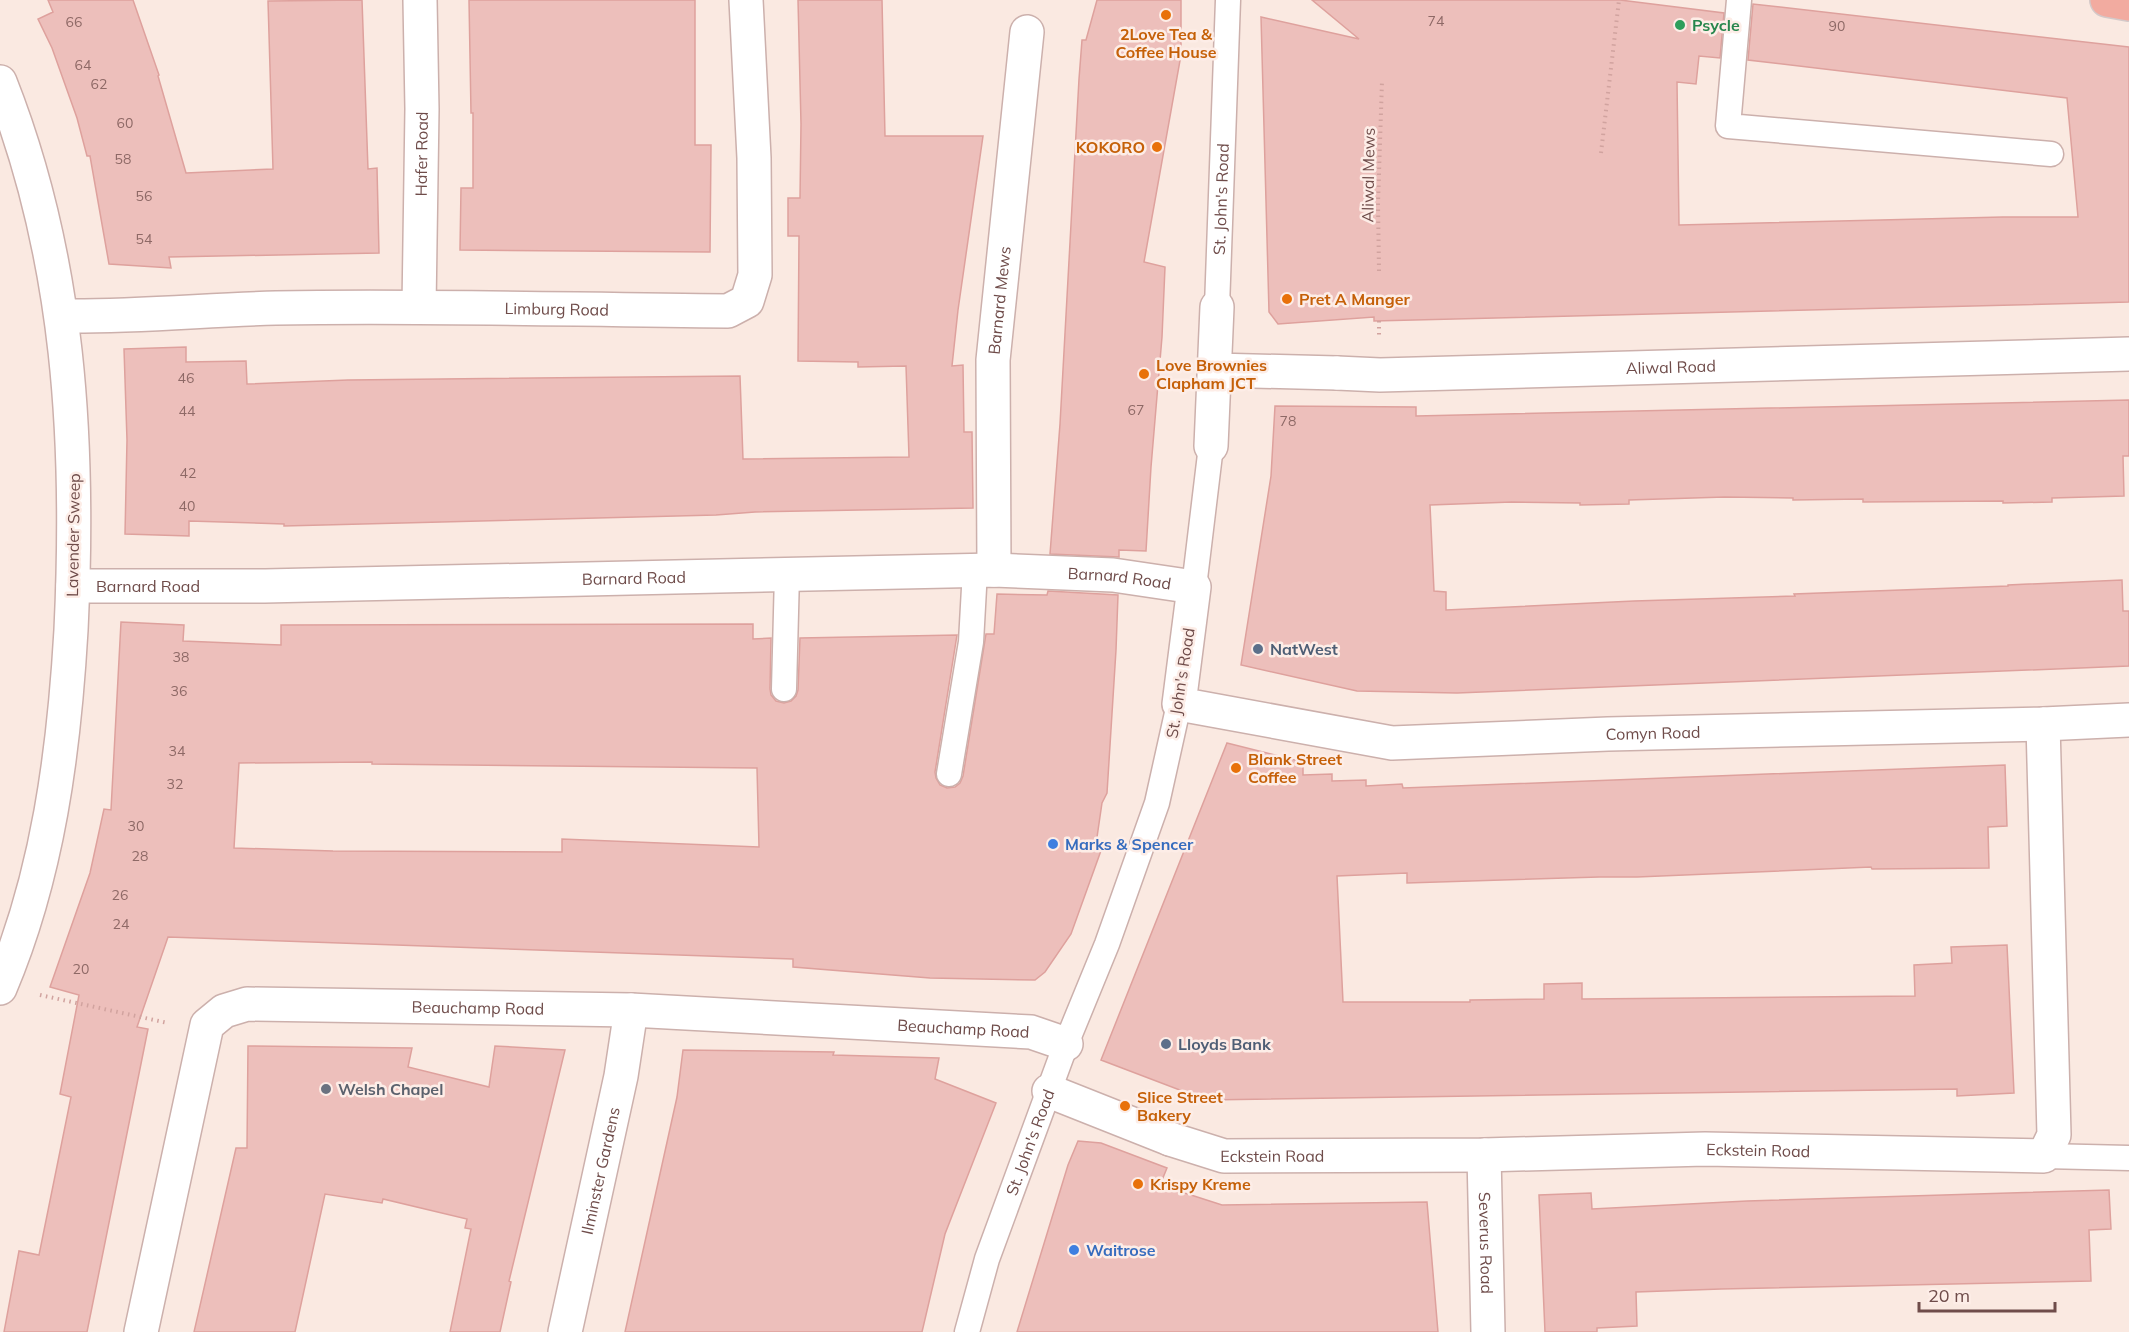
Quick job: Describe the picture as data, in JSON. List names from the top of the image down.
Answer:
{
  "streets": {
    "street": [
      "Hafer Road",
      "St. John's Road",
      "Barnard Mews",
      "Limburg Road",
      "Aliwal Road",
      "Lavender Sweep",
      "Barnard Road",
      "Comyn Road",
      "Beauchamp Road",
      "Eckstein Road",
      "Ilminster Gardens",
      "Severus Road"
    ],
    "path": ["Aliwal Mews"]
  },
  "crossings": [
    ["Hafer Road", "Limburg Road"],
    ["St. John's Road", "Aliwal Road"],
    ["St. John's Road", "Barnard Road"],
    ["St. John's Road", "Comyn Road"],
    ["St. John's Road", "Beauchamp Road"],
    ["St. John's Road", "Eckstein Road"],
    ["Barnard Mews", "Barnard Road"],
    ["Limburg Road", "Lavender Sweep"],
    ["Lavender Sweep", "Barnard Road"],
    ["Beauchamp Road", "Ilminster Gardens"],
    ["Eckstein Road", "Severus Road"]
  ],
  "places": [
    "2Love Tea & Coffee House",
    "Psycle",
    "KOKORO",
    "Pret A Manger",
    "Love Brownies Clapham JCT",
    "NatWest",
    "Blank Street Coffee",
    "Marks & Spencer",
    "Lloyds Bank",
    "Welsh Chapel",
    "Slice Street Bakery",
    "Krispy Kreme",
    "Waitrose"
  ],
  "house_numbers": [
    "74",
    "66",
    "90",
    "64",
    "62",
    "60",
    "58",
    "56",
    "54",
    "46",
    "67",
    "44",
    "78",
    "42",
    "40",
    "38",
    "36",
    "34",
    "32",
    "30",
    "28",
    "26",
    "24",
    "20"
  ],
  "scale_bar": "20 m"
}
